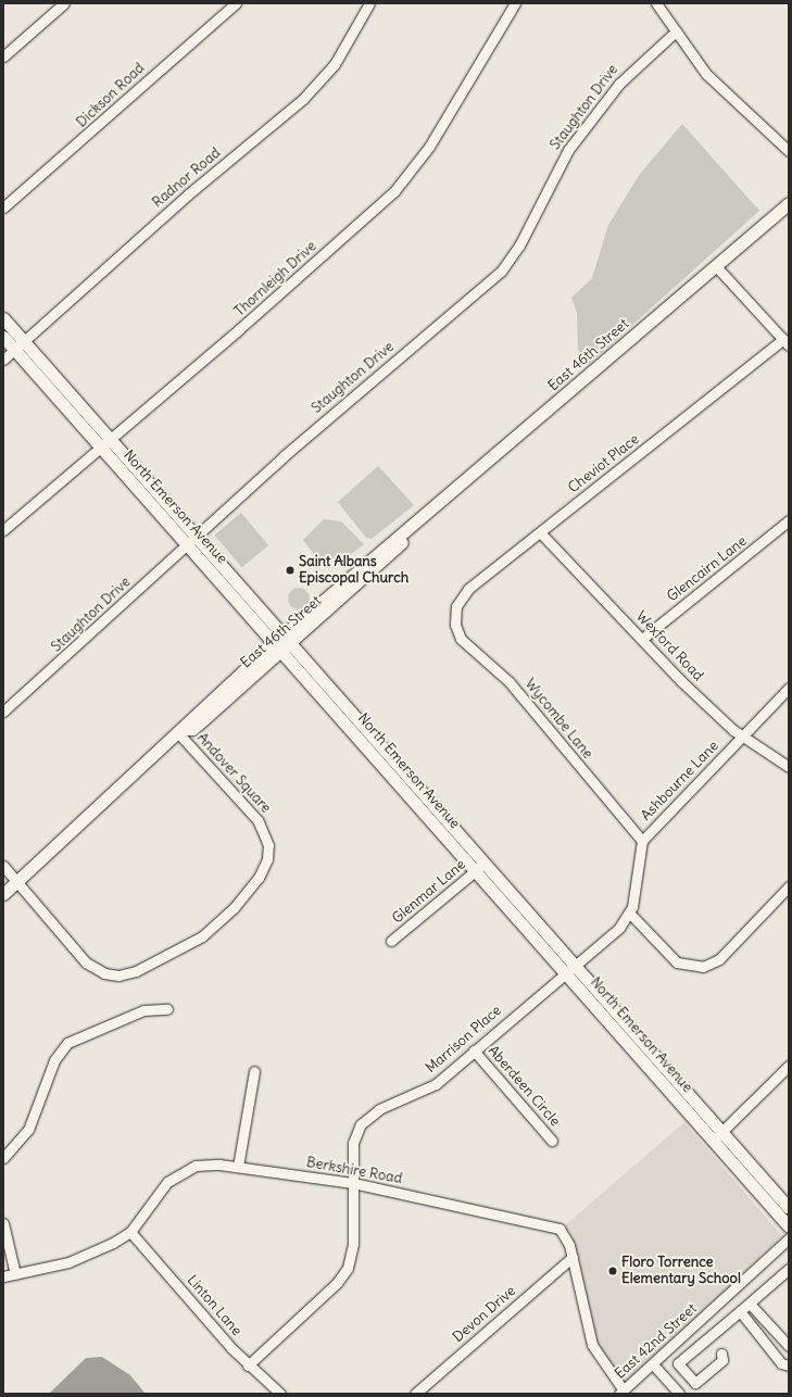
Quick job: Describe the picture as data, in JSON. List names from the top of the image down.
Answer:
{
  "streets": {
    "main road": ["East 46th Street", "North Emerson Avenue"],
    "street": [
      "Dickson Road",
      "Staughton Drive",
      "Radnor Road",
      "Thornleigh Drive",
      "Cheviot Place",
      "Glencairn Lane",
      "Wexford Road",
      "Wycombe Lane",
      "Andover Square",
      "Ashbourne Lane",
      "Glenmar Lane",
      "Marrison Place",
      "Aberdeen Circle",
      "Berkshire Road",
      "Linton Lane",
      "Devon Drive",
      "East 42nd Street"
    ]
  },
  "crossings": [
    ["Staughton Drive", "North Emerson Avenue"],
    ["Radnor Road", "North Emerson Avenue"],
    ["Thornleigh Drive", "North Emerson Avenue"],
    ["East 46th Street", "North Emerson Avenue"],
    ["East 46th Street", "Andover Square"],
    ["Cheviot Place", "Wexford Road"],
    ["Cheviot Place", "Wycombe Lane"],
    ["North Emerson Avenue", "Glenmar Lane"],
    ["North Emerson Avenue", "Marrison Place"],
    ["Glencairn Lane", "Wexford Road"],
    ["Wexford Road", "Ashbourne Lane"],
    ["Wycombe Lane", "Ashbourne Lane"],
    ["Ashbourne Lane", "Marrison Place"],
    ["Marrison Place", "Aberdeen Circle"],
    ["Marrison Place", "Berkshire Road"],
    ["Marrison Place", "Linton Lane"],
    ["Berkshire Road", "Linton Lane"],
    ["Berkshire Road", "Devon Drive"],
    ["Berkshire Road", "East 42nd Street"]
  ],
  "places": ["Saint Albans Episcopal Church", "Floro Torrence Elementary School"]
}
